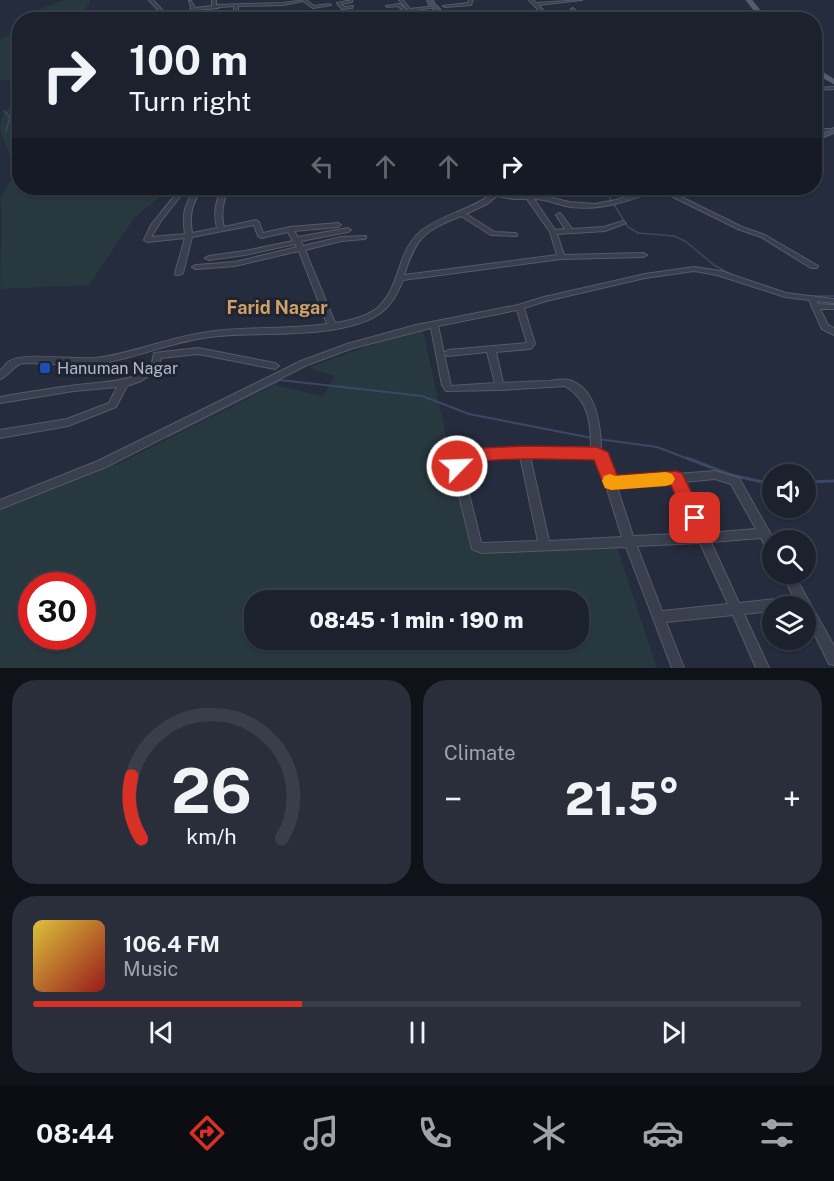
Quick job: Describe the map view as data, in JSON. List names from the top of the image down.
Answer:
{
  "districts": ["Farid Nagar"],
  "places": {
    "transit": ["Hanuman Nagar"]
  },
  "page": {
    "turn": ["100 m", "Turn right"],
    "limit": "30",
    "trip": "08:45 · 1 min · 190 m",
    "tile": "Climate",
    "heat": ["−", "21.5°", "+"],
    "song": ["106.4 FM", "Music"],
    "tabs": "08:44",
    "gauge": ["26", "km/h"]
  }
}
